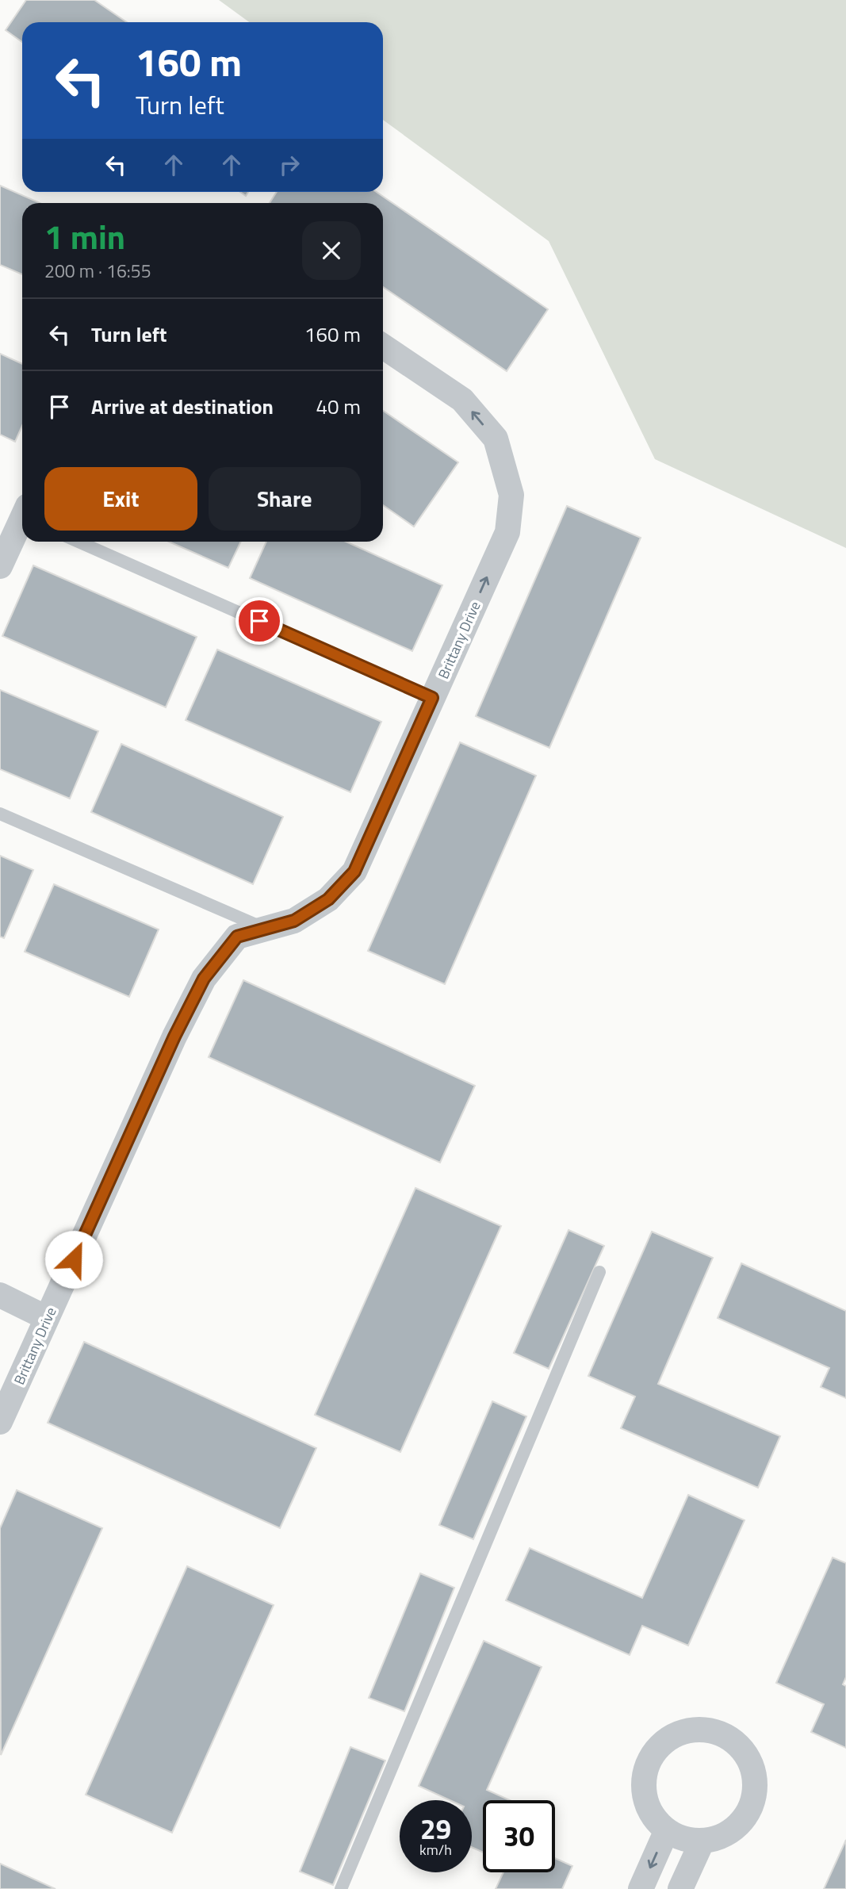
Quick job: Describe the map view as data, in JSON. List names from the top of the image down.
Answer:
{
  "streets": {
    "street": ["Brittany Drive"]
  },
  "page": {
    "turn": ["160 m", "Turn left"],
    "heading": ["1 min", "200 m · 16:55"],
    "list": [
      {
        "name": "Turn left",
        "value": "160 m"
      },
      {
        "name": "Arrive at destination",
        "value": "40 m"
      }
    ],
    "buttons": ["Exit", "Share"],
    "speed": "29 km/h",
    "limit": "30"
  }
}
